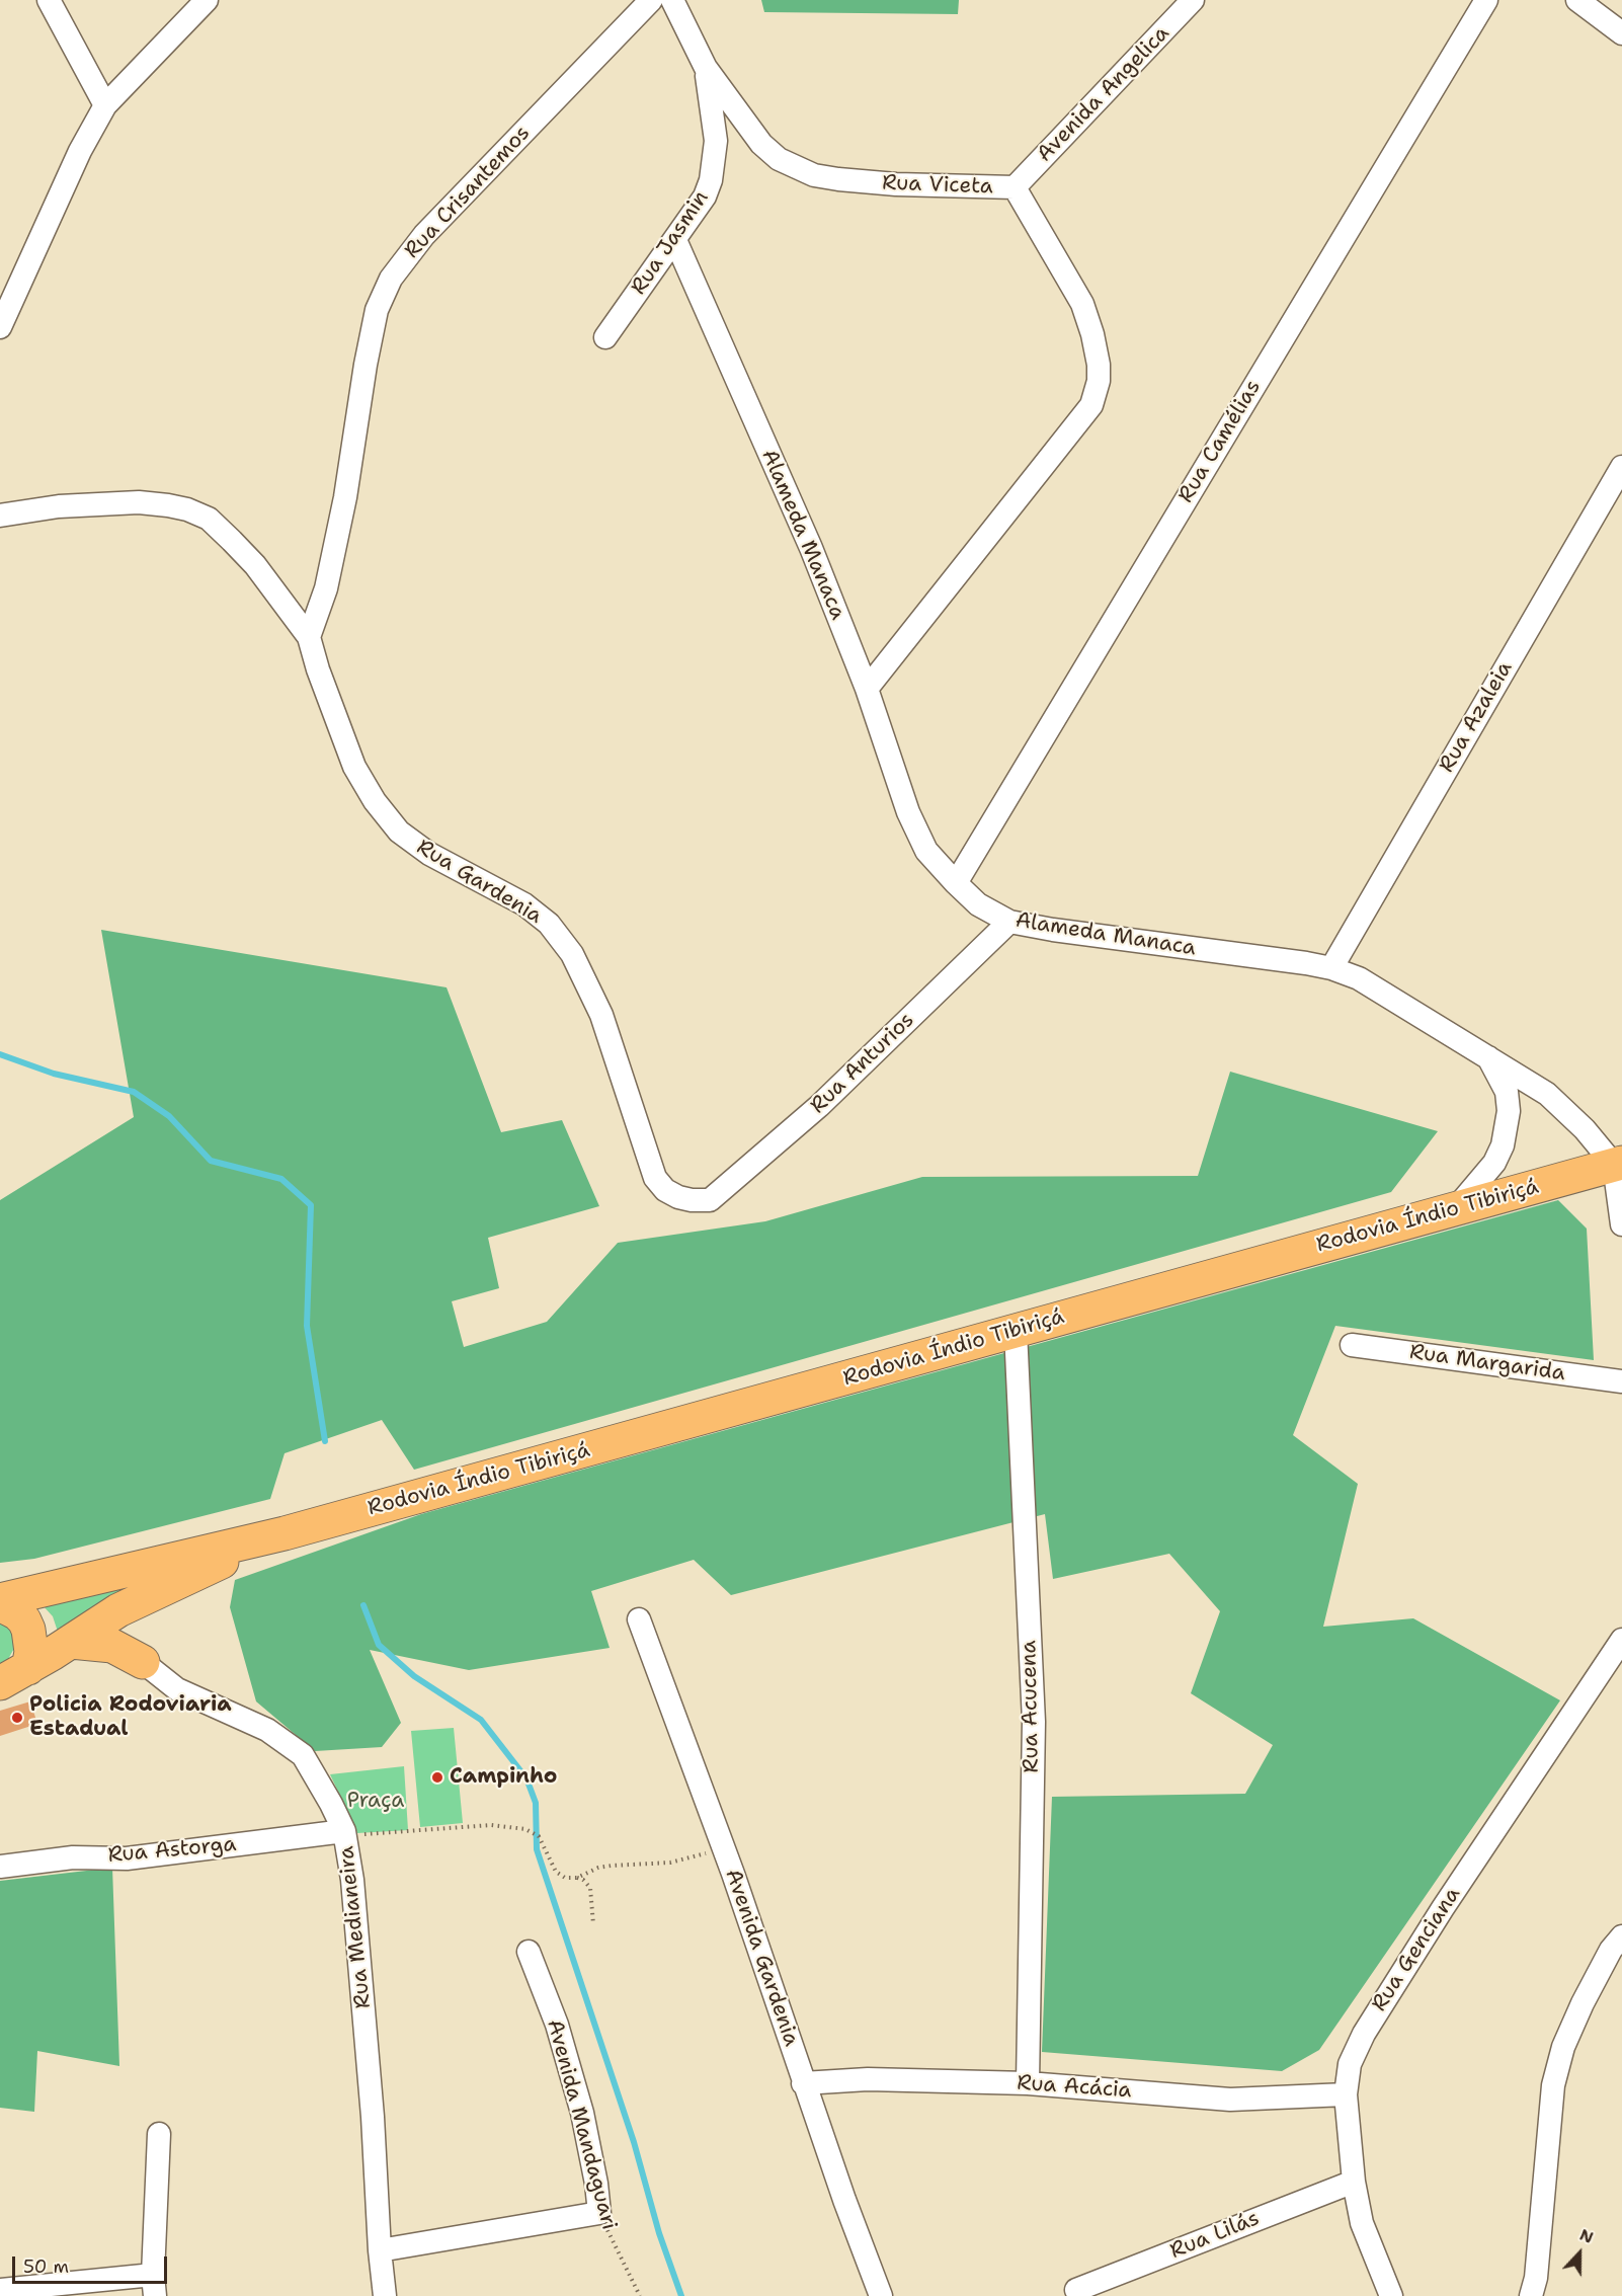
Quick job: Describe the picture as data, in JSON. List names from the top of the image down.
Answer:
{
  "streets": {
    "highway": ["Rodovia Índio Tibiriçá"],
    "street": [
      "Avenida Angelica",
      "Rua Viceta",
      "Rua Crisantemos",
      "Rua Jasmin",
      "Rua Camélias",
      "Alameda Manaca",
      "Rua Azaleia",
      "Rua Gardenia",
      "Rua Anturios",
      "Rua Margarida",
      "Rua Acucena",
      "Rua Astorga",
      "Rua Medianeira",
      "Rua Genciana",
      "Avenida Gardenia",
      "Rua Acácia",
      "Avenida Mandaguari",
      "Rua Lilás"
    ]
  },
  "crossings": [
    ["Avenida Angelica", "Rua Viceta"],
    ["Rua Viceta", "Rua Jasmin"],
    ["Rua Viceta", "Alameda Manaca"],
    ["Rua Crisantemos", "Rua Gardenia"],
    ["Rua Jasmin", "Alameda Manaca"],
    ["Rua Camélias", "Alameda Manaca"],
    ["Alameda Manaca", "Rua Azaleia"],
    ["Alameda Manaca", "Rua Anturios"],
    ["Alameda Manaca", "Rodovia Índio Tibiriçá"],
    ["Rua Gardenia", "Rua Anturios"],
    ["Rodovia Índio Tibiriçá", "Rua Acucena"],
    ["Rua Acucena", "Rua Acácia"],
    ["Rua Astorga", "Rua Medianeira"],
    ["Rua Genciana", "Rua Acácia"],
    ["Rua Genciana", "Rua Lilás"],
    ["Avenida Gardenia", "Rua Acácia"]
  ],
  "parks": ["Praça"],
  "places": ["Policia Rodoviaria Estadual", "Campinho"],
  "scale_bar": "50 m",
  "north": "top"
}
